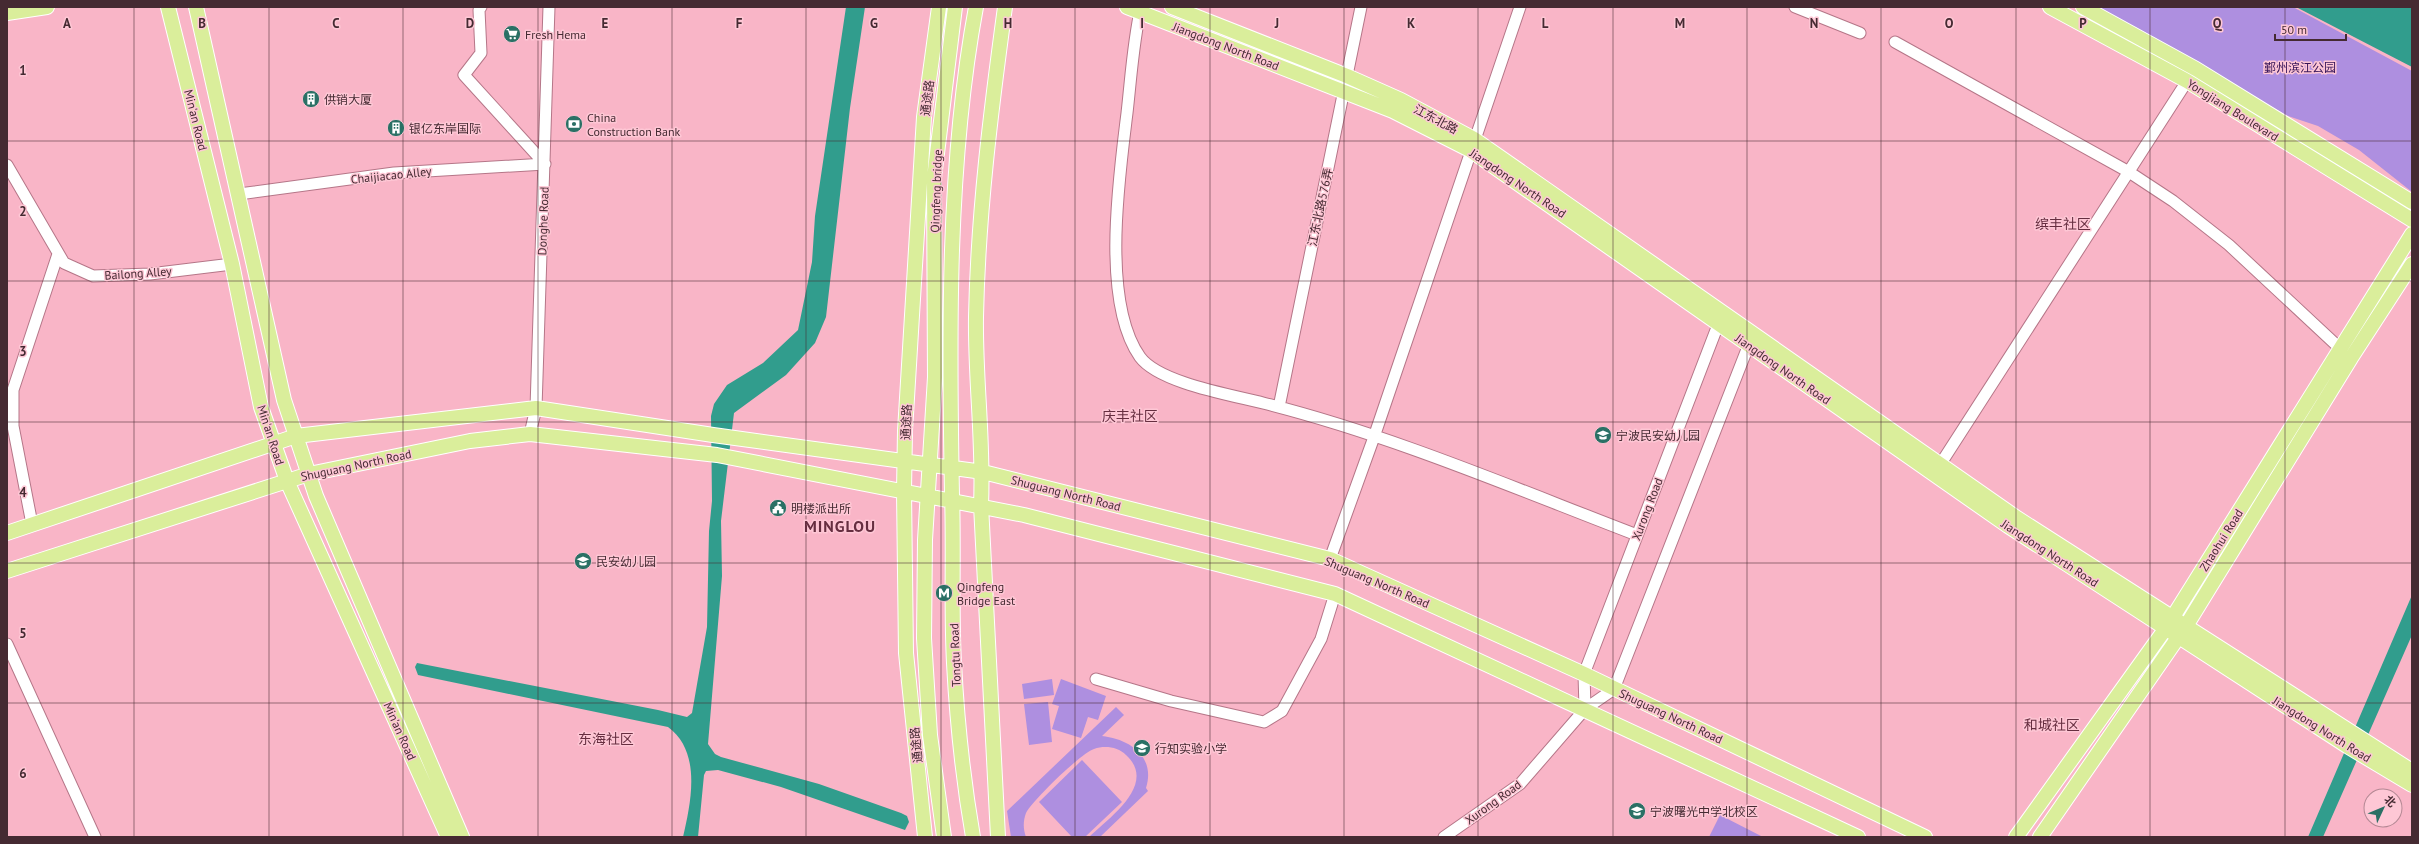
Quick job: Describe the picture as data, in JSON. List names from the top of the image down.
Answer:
{
  "streets": {
    "main road": [
      "Jiangdong North Road",
      "通途路",
      "Yongjiang Boulevard",
      "江东北路",
      "Min'an Road",
      "Qingfeng bridge",
      "Shuguang North Road",
      "Zhaohui Road",
      "Tongtu Road"
    ],
    "street": [
      "Chaijiacao Alley",
      "江东北路576弄",
      "Donghe Road",
      "Bailong Alley",
      "Xurong Road"
    ]
  },
  "crossings": [
    ["Jiangdong North Road", "江东北路"],
    ["Jiangdong North Road", "江东北路576弄"],
    ["Jiangdong North Road", "Xurong Road"],
    ["Jiangdong North Road", "Zhaohui Road"],
    ["通途路", "Shuguang North Road"],
    ["江东北路", "江东北路576弄"],
    ["Min'an Road", "Chaijiacao Alley"],
    ["Min'an Road", "Bailong Alley"],
    ["Min'an Road", "Shuguang North Road"],
    ["Chaijiacao Alley", "Donghe Road"],
    ["Qingfeng bridge", "Shuguang North Road"],
    ["Qingfeng bridge", "Tongtu Road"],
    ["Donghe Road", "Shuguang North Road"],
    ["Shuguang North Road", "Xurong Road"],
    ["Shuguang North Road", "Tongtu Road"]
  ],
  "districts": [
    "缤丰社区",
    "庆丰社区",
    "MINGLOU",
    "和城社区",
    "东海社区"
  ],
  "parks": ["鄞州滨江公园"],
  "places": {
    "supermarket": ["Fresh Hema"],
    "building": ["供销大厦", "银亿东岸国际"],
    "bank": ["China Construction Bank"],
    "school or university": [
      "宁波民安幼儿园",
      "民安幼儿园",
      "行知实验小学",
      "宁波曙光中学北校区"
    ],
    "public building": ["明楼派出所"],
    "metro station": ["Qingfeng Bridge East"]
  },
  "scale_bar": "50 m",
  "north": "top right",
  "grid": {
    "columns": [
      "A",
      "B",
      "C",
      "D",
      "E",
      "F",
      "G",
      "H",
      "I",
      "J",
      "K",
      "L",
      "M",
      "N",
      "O",
      "P",
      "Q"
    ],
    "rows": [
      "1",
      "2",
      "3",
      "4",
      "5",
      "6"
    ]
  }
}
